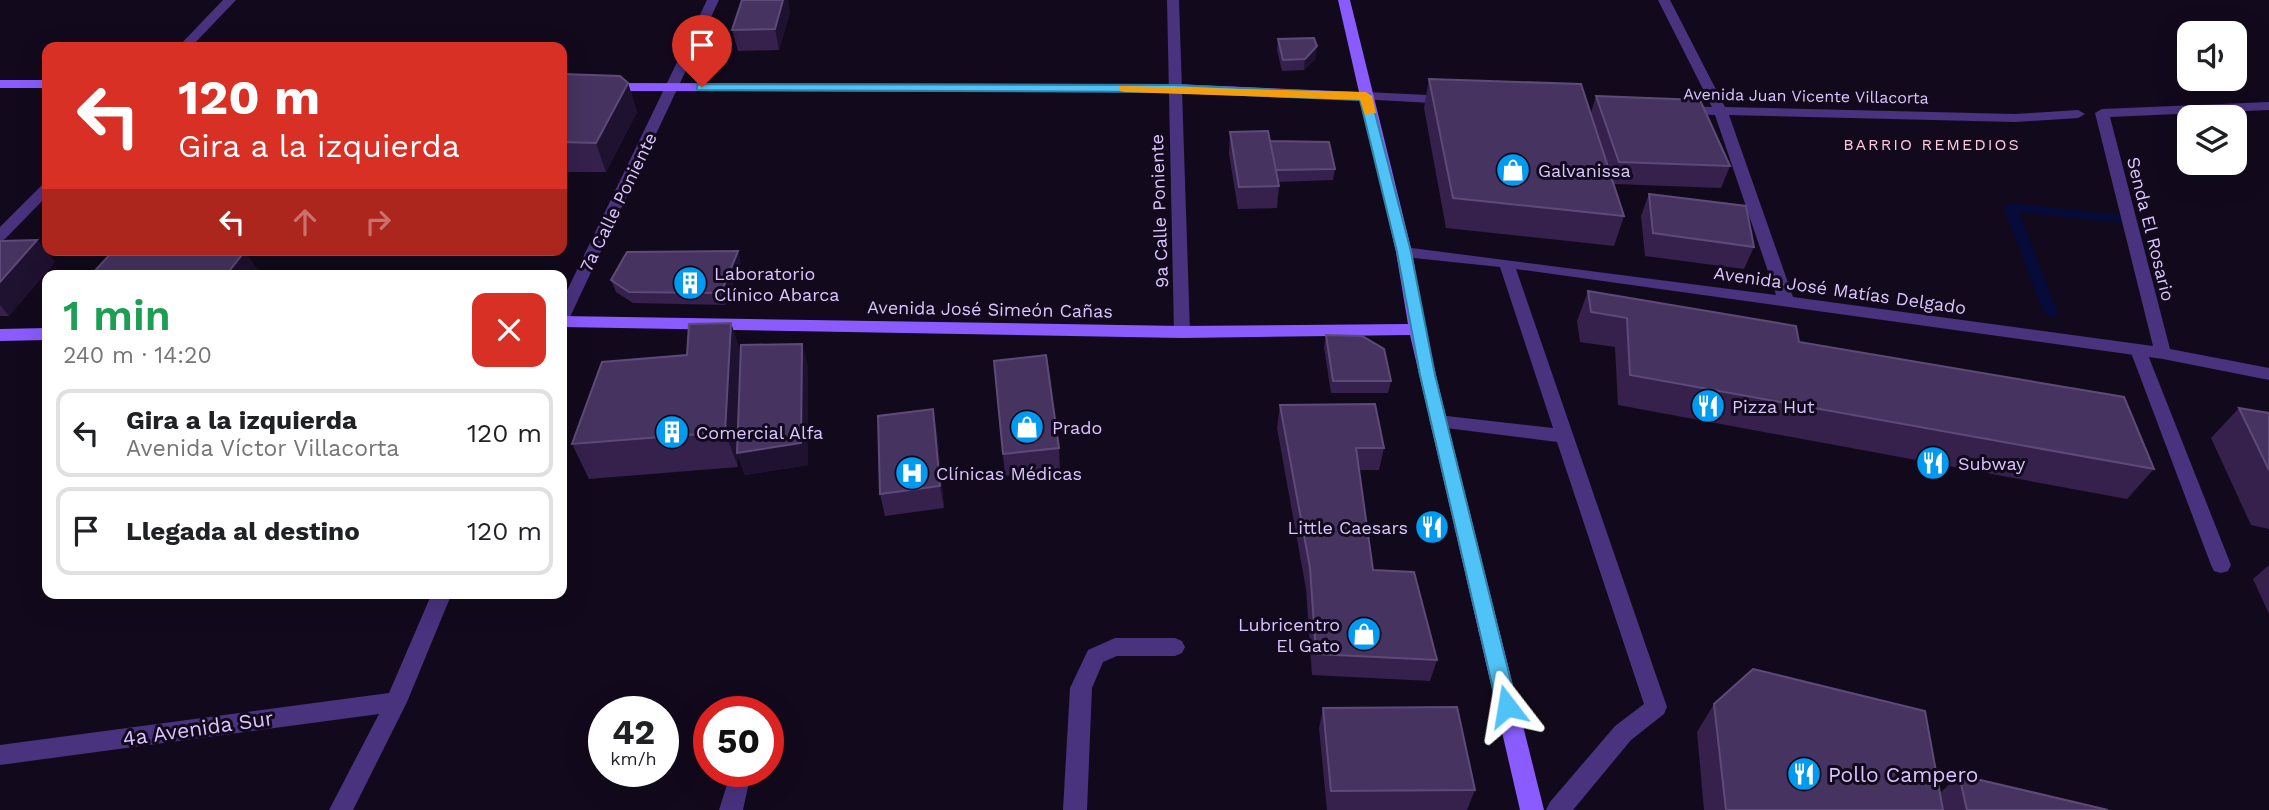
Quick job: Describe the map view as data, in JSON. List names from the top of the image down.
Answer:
{
  "streets": {
    "main road": ["Avenida José Simeón Cañas"],
    "street": [
      "Avenida Juan Vicente Villacorta",
      "7a Calle Poniente",
      "9a Calle Poniente",
      "Senda El Rosario",
      "Avenida José Matías Delgado",
      "4a Avenida Sur"
    ]
  },
  "crossings": [
    ["9a Calle Poniente", "Avenida José Simeón Cañas"],
    ["Senda El Rosario", "Avenida José Matías Delgado"]
  ],
  "districts": ["BARRIO REMEDIOS"],
  "places": {
    "shop": ["Galvanissa", "Prado", "Lubricentro El Gato"],
    "building": ["Laboratorio Clínico Abarca", "Comercial Alfa"],
    "restaurant": [
      "Pizza Hut",
      "Subway",
      "Little Caesars",
      "Pollo Campero"
    ],
    "hospital": ["Clínicas Médicas"]
  },
  "page": {
    "turn": ["120 m", "Gira a la izquierda"],
    "heading": ["1 min", "240 m · 14:20"],
    "list": [
      {
        "name": "Gira a la izquierda",
        "note": "Avenida Víctor Villacorta",
        "value": "120 m"
      },
      {
        "name": "Llegada al destino",
        "value": "120 m"
      }
    ],
    "speed": "42 km/h",
    "limit": "50"
  }
}
